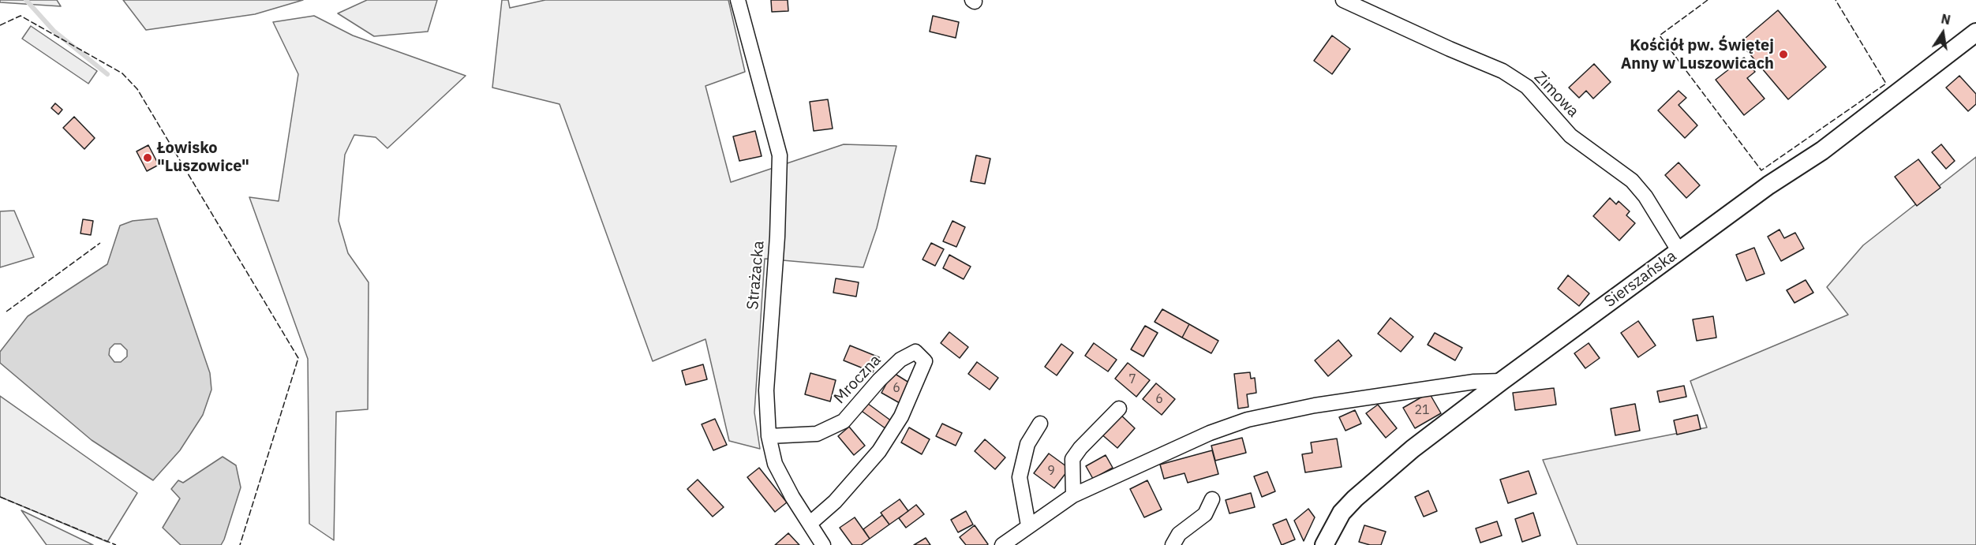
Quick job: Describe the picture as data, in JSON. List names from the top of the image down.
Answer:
{
  "streets": {
    "street": [
      "Zimowa",
      "Strażacka",
      "Sierszańska",
      "Mroczna"
    ]
  },
  "crossings": [
    ["Zimowa", "Sierszańska"],
    ["Strażacka", "Mroczna"]
  ],
  "places": ["Kościół pw. Świętej Anny w Luszowicach", "Łowisko \"Luszowice\""],
  "house_numbers": [
    "7",
    "6",
    "6",
    "21",
    "9"
  ],
  "north": "top"
}
